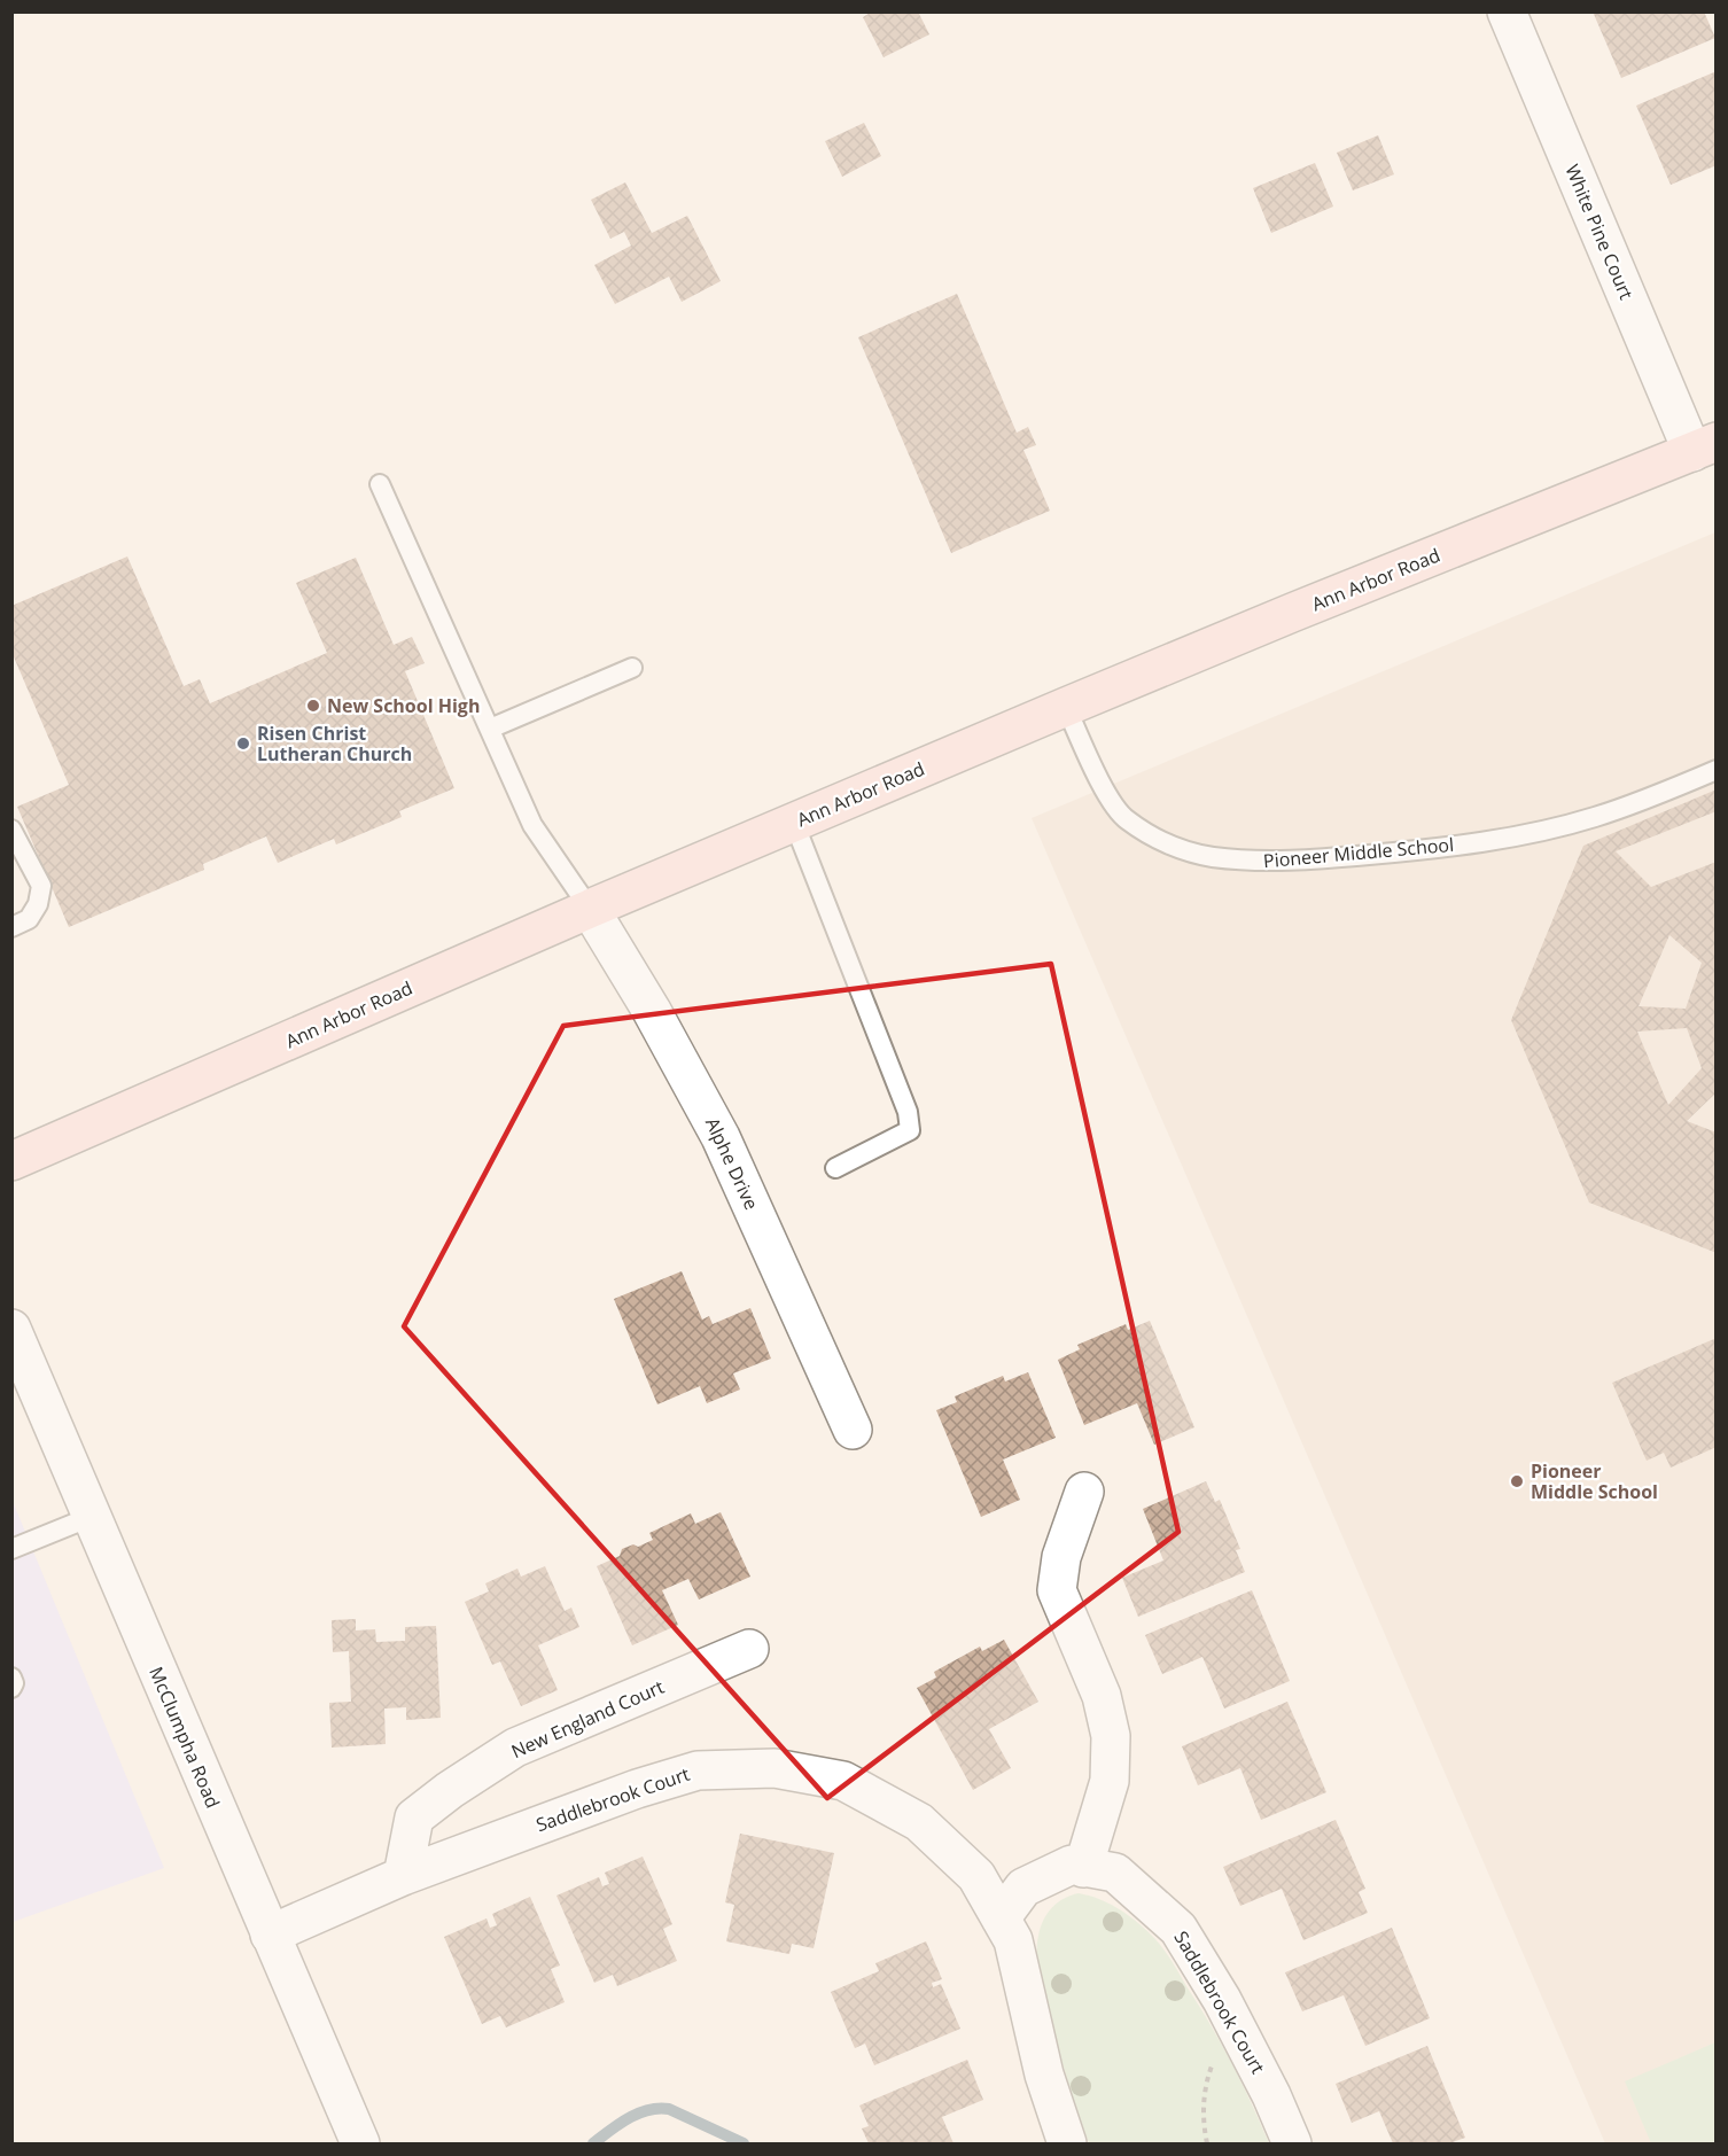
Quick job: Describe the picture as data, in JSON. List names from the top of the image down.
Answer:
{
  "streets": {
    "main road": ["Ann Arbor Road"],
    "street": [
      "White Pine Court",
      "Alphe Drive",
      "New England Court",
      "McClumpha Road",
      "Saddlebrook Court"
    ],
    "lane": ["Pioneer Middle School"]
  },
  "crossings": [
    ["White Pine Court", "Ann Arbor Road"],
    ["Ann Arbor Road", "Pioneer Middle School"],
    ["Ann Arbor Road", "Alphe Drive"],
    ["New England Court", "Saddlebrook Court"],
    ["McClumpha Road", "Saddlebrook Court"]
  ],
  "places": ["New School High", "Risen Christ Lutheran Church", "Pioneer Middle School"]
}
